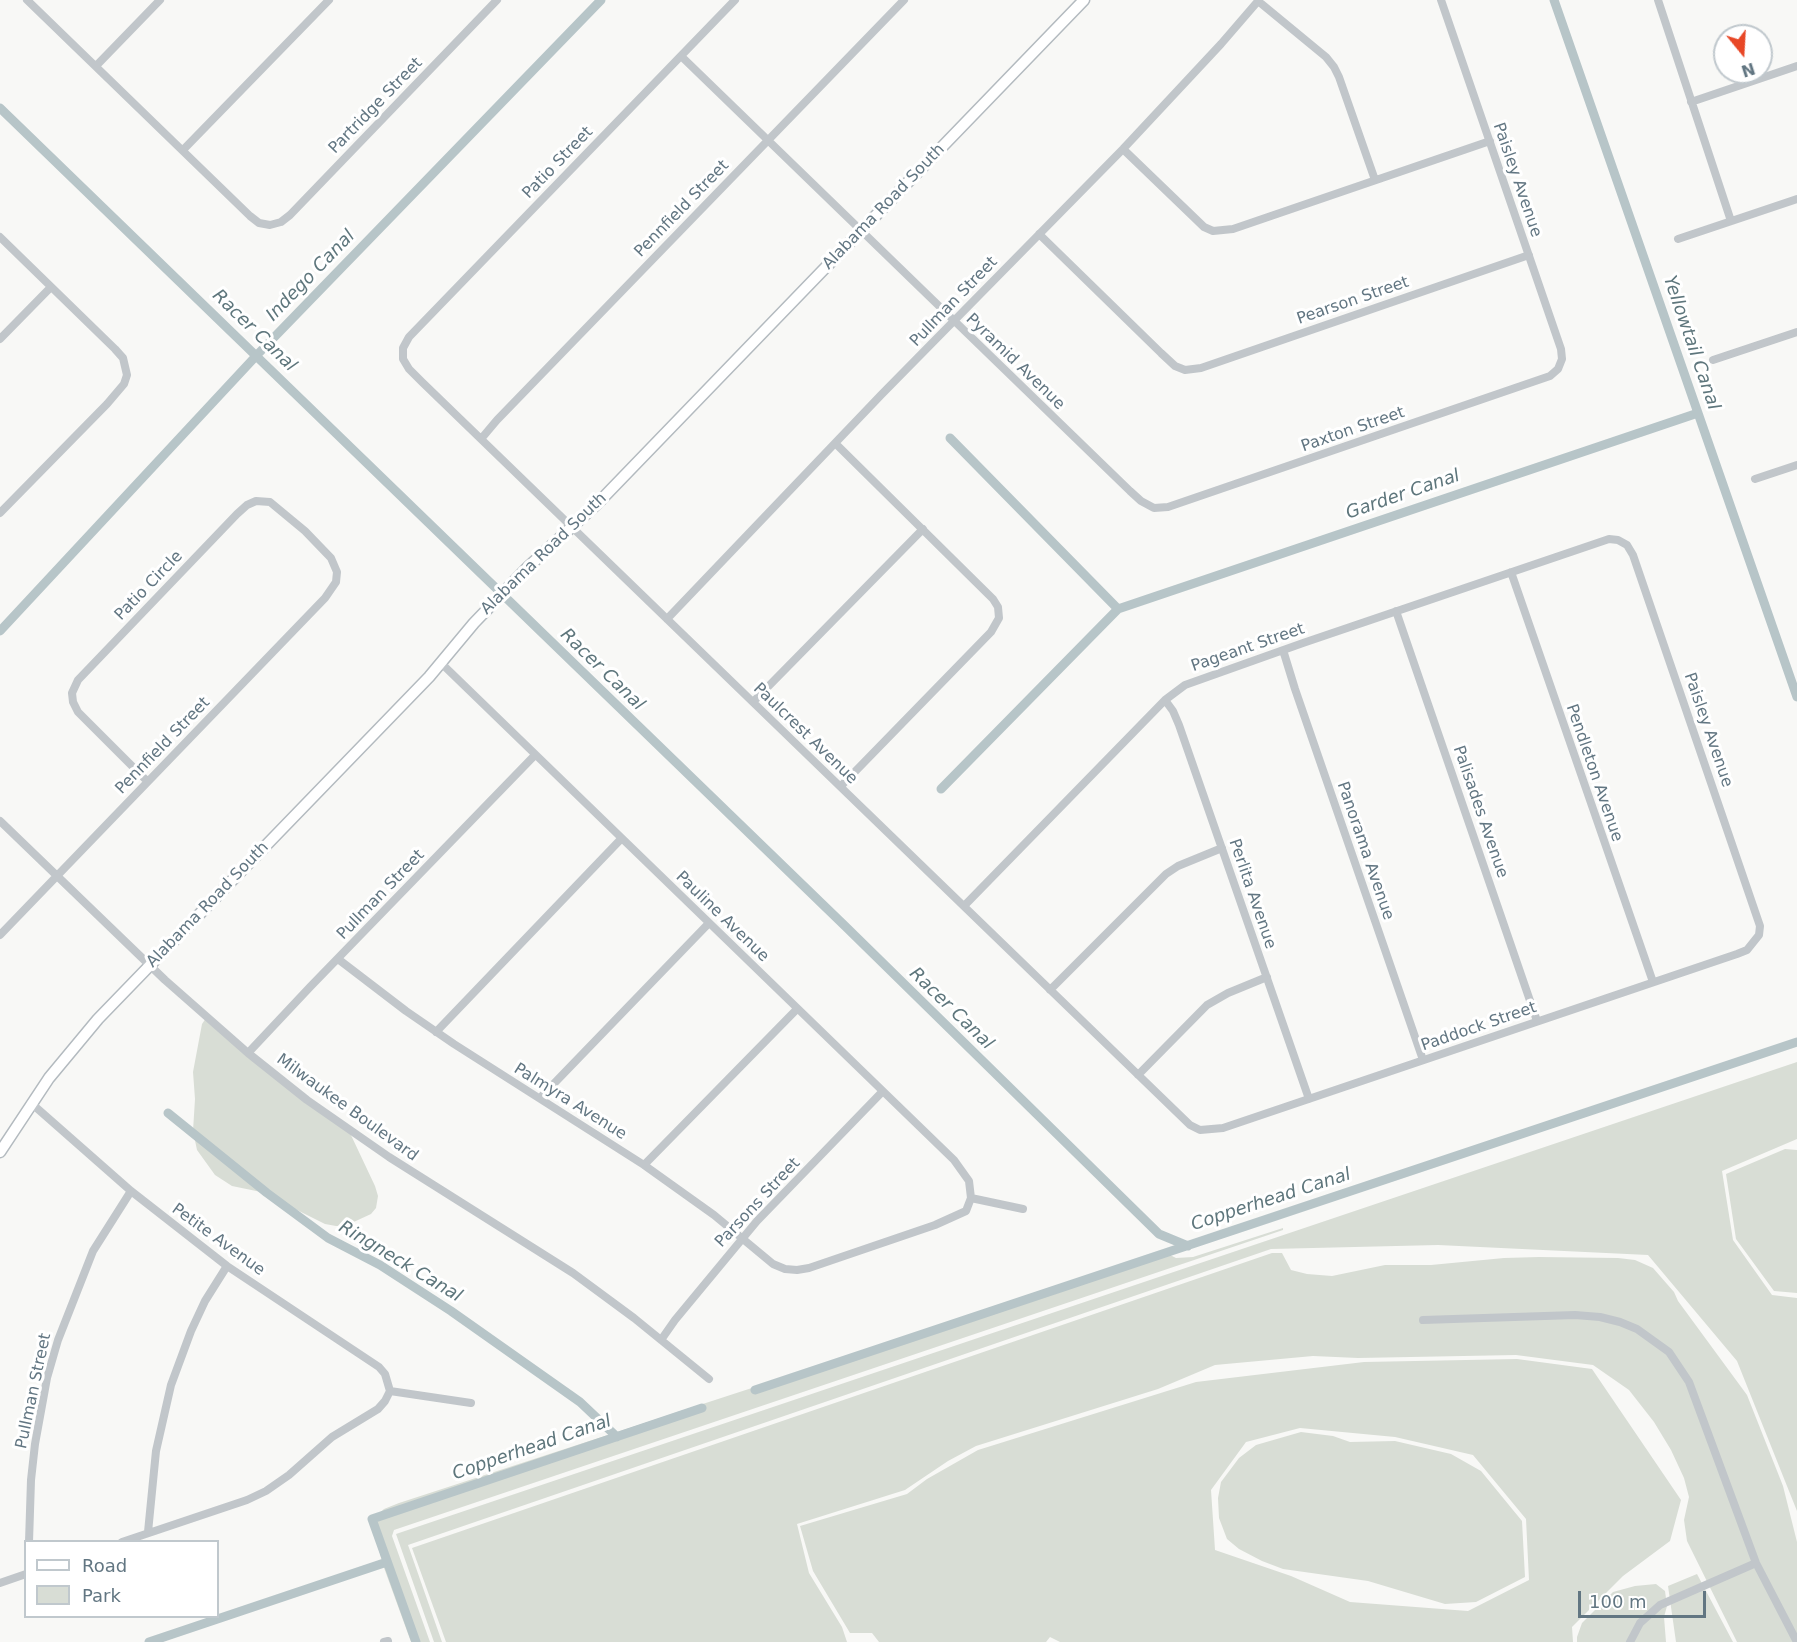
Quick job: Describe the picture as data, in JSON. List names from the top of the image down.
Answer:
{
  "streets": {
    "street": [
      "Partridge Street",
      "Patio Street",
      "Paisley Avenue",
      "Alabama Road South",
      "Pennfield Street",
      "Pearson Street",
      "Pullman Street",
      "Pyramid Avenue",
      "Paxton Street",
      "Patio Circle",
      "Pageant Street",
      "Paulcrest Avenue",
      "Pendleton Avenue",
      "Palisades Avenue",
      "Panorama Avenue",
      "Perlita Avenue",
      "Pauline Avenue",
      "Paddock Street",
      "Palmyra Avenue",
      "Milwaukee Boulevard",
      "Parsons Street",
      "Petite Avenue"
    ]
  },
  "crossings": [
    ["Patio Street", "Pyramid Avenue"],
    ["Patio Street", "Paulcrest Avenue"],
    ["Paisley Avenue", "Pearson Street"],
    ["Paisley Avenue", "Paxton Street"],
    ["Paisley Avenue", "Pageant Street"],
    ["Paisley Avenue", "Paddock Street"],
    ["Alabama Road South", "Pyramid Avenue"],
    ["Alabama Road South", "Paulcrest Avenue"],
    ["Alabama Road South", "Pauline Avenue"],
    ["Alabama Road South", "Milwaukee Boulevard"],
    ["Alabama Road South", "Petite Avenue"],
    ["Pennfield Street", "Pyramid Avenue"],
    ["Pennfield Street", "Patio Circle"],
    ["Pennfield Street", "Paulcrest Avenue"],
    ["Pennfield Street", "Milwaukee Boulevard"],
    ["Pearson Street", "Pullman Street"],
    ["Pullman Street", "Pyramid Avenue"],
    ["Pullman Street", "Paulcrest Avenue"],
    ["Pullman Street", "Pauline Avenue"],
    ["Pullman Street", "Palmyra Avenue"],
    ["Pullman Street", "Milwaukee Boulevard"],
    ["Pullman Street", "Petite Avenue"],
    ["Pyramid Avenue", "Paxton Street"],
    ["Pageant Street", "Paulcrest Avenue"],
    ["Pageant Street", "Pendleton Avenue"],
    ["Pageant Street", "Palisades Avenue"],
    ["Pageant Street", "Panorama Avenue"],
    ["Pageant Street", "Perlita Avenue"],
    ["Paulcrest Avenue", "Paddock Street"],
    ["Pendleton Avenue", "Paddock Street"],
    ["Palisades Avenue", "Paddock Street"],
    ["Panorama Avenue", "Paddock Street"],
    ["Perlita Avenue", "Paddock Street"],
    ["Pauline Avenue", "Palmyra Avenue"],
    ["Pauline Avenue", "Parsons Street"],
    ["Palmyra Avenue", "Parsons Street"],
    ["Milwaukee Boulevard", "Parsons Street"]
  ],
  "water": [
    "Indego Canal",
    "Racer Canal",
    "Yellowtail Canal",
    "Garder Canal",
    "Copperhead Canal",
    "Ringneck Canal"
  ],
  "legend": ["Road", "Park"],
  "scale_bar": "100 m",
  "north": "bottom"
}
